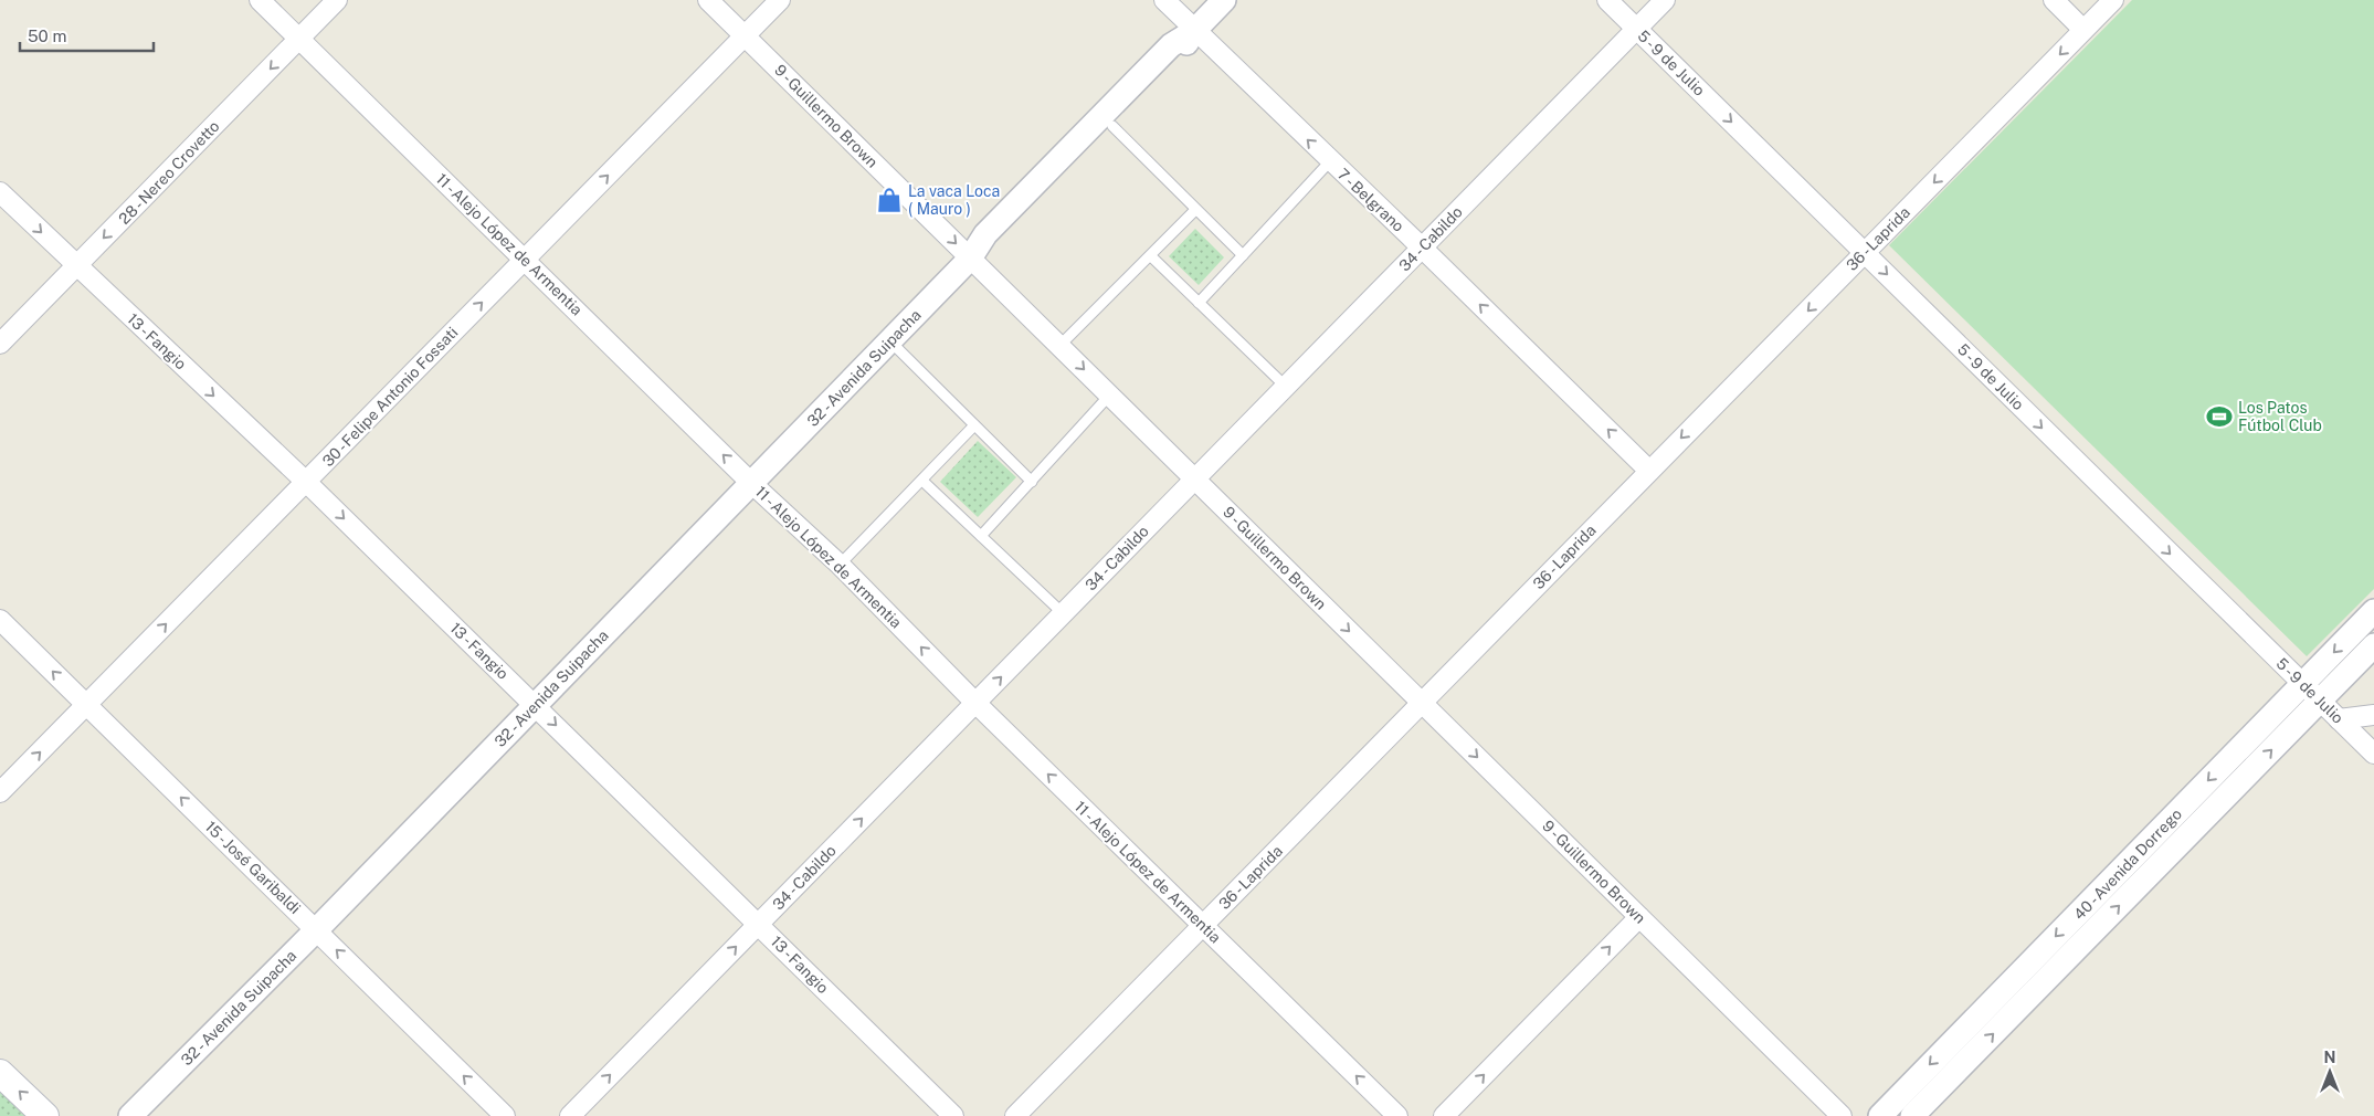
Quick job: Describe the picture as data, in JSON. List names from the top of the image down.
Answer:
{
  "streets": {
    "street": [
      "5 - 9 de Julio",
      "9 - Guillermo Brown",
      "28 - Nereo Crovetto",
      "7 - Belgrano",
      "34 - Cabildo",
      "36 - Laprida",
      "11 - Alejo López de Armentia",
      "13 - Fangio",
      "32 - Avenida Suipacha",
      "30 - Felipe Antonio Fossati",
      "40 - Avenida Dorrego",
      "15 - José Garibaldi"
    ]
  },
  "crossings": [
    ["5 - 9 de Julio", "34 - Cabildo"],
    ["5 - 9 de Julio", "36 - Laprida"],
    ["5 - 9 de Julio", "40 - Avenida Dorrego"],
    ["9 - Guillermo Brown", "34 - Cabildo"],
    ["9 - Guillermo Brown", "36 - Laprida"],
    ["9 - Guillermo Brown", "32 - Avenida Suipacha"],
    ["9 - Guillermo Brown", "30 - Felipe Antonio Fossati"],
    ["28 - Nereo Crovetto", "11 - Alejo López de Armentia"],
    ["28 - Nereo Crovetto", "13 - Fangio"],
    ["7 - Belgrano", "34 - Cabildo"],
    ["7 - Belgrano", "36 - Laprida"],
    ["7 - Belgrano", "32 - Avenida Suipacha"],
    ["34 - Cabildo", "11 - Alejo López de Armentia"],
    ["34 - Cabildo", "13 - Fangio"],
    ["36 - Laprida", "11 - Alejo López de Armentia"],
    ["11 - Alejo López de Armentia", "32 - Avenida Suipacha"],
    ["11 - Alejo López de Armentia", "30 - Felipe Antonio Fossati"],
    ["13 - Fangio", "32 - Avenida Suipacha"],
    ["13 - Fangio", "30 - Felipe Antonio Fossati"],
    ["32 - Avenida Suipacha", "15 - José Garibaldi"],
    ["30 - Felipe Antonio Fossati", "15 - José Garibaldi"]
  ],
  "one_way": [
    "5 - 9 de Julio",
    "9 - Guillermo Brown",
    "28 - Nereo Crovetto",
    "7 - Belgrano",
    "34 - Cabildo",
    "36 - Laprida",
    "11 - Alejo López de Armentia",
    "13 - Fangio",
    "30 - Felipe Antonio Fossati",
    "15 - José Garibaldi"
  ],
  "places": {
    "shop": ["La vaca Loca ( Mauro )"],
    "sports": ["Los Patos Fútbol Club"]
  },
  "scale_bar": "50 m",
  "north": "top"
}
